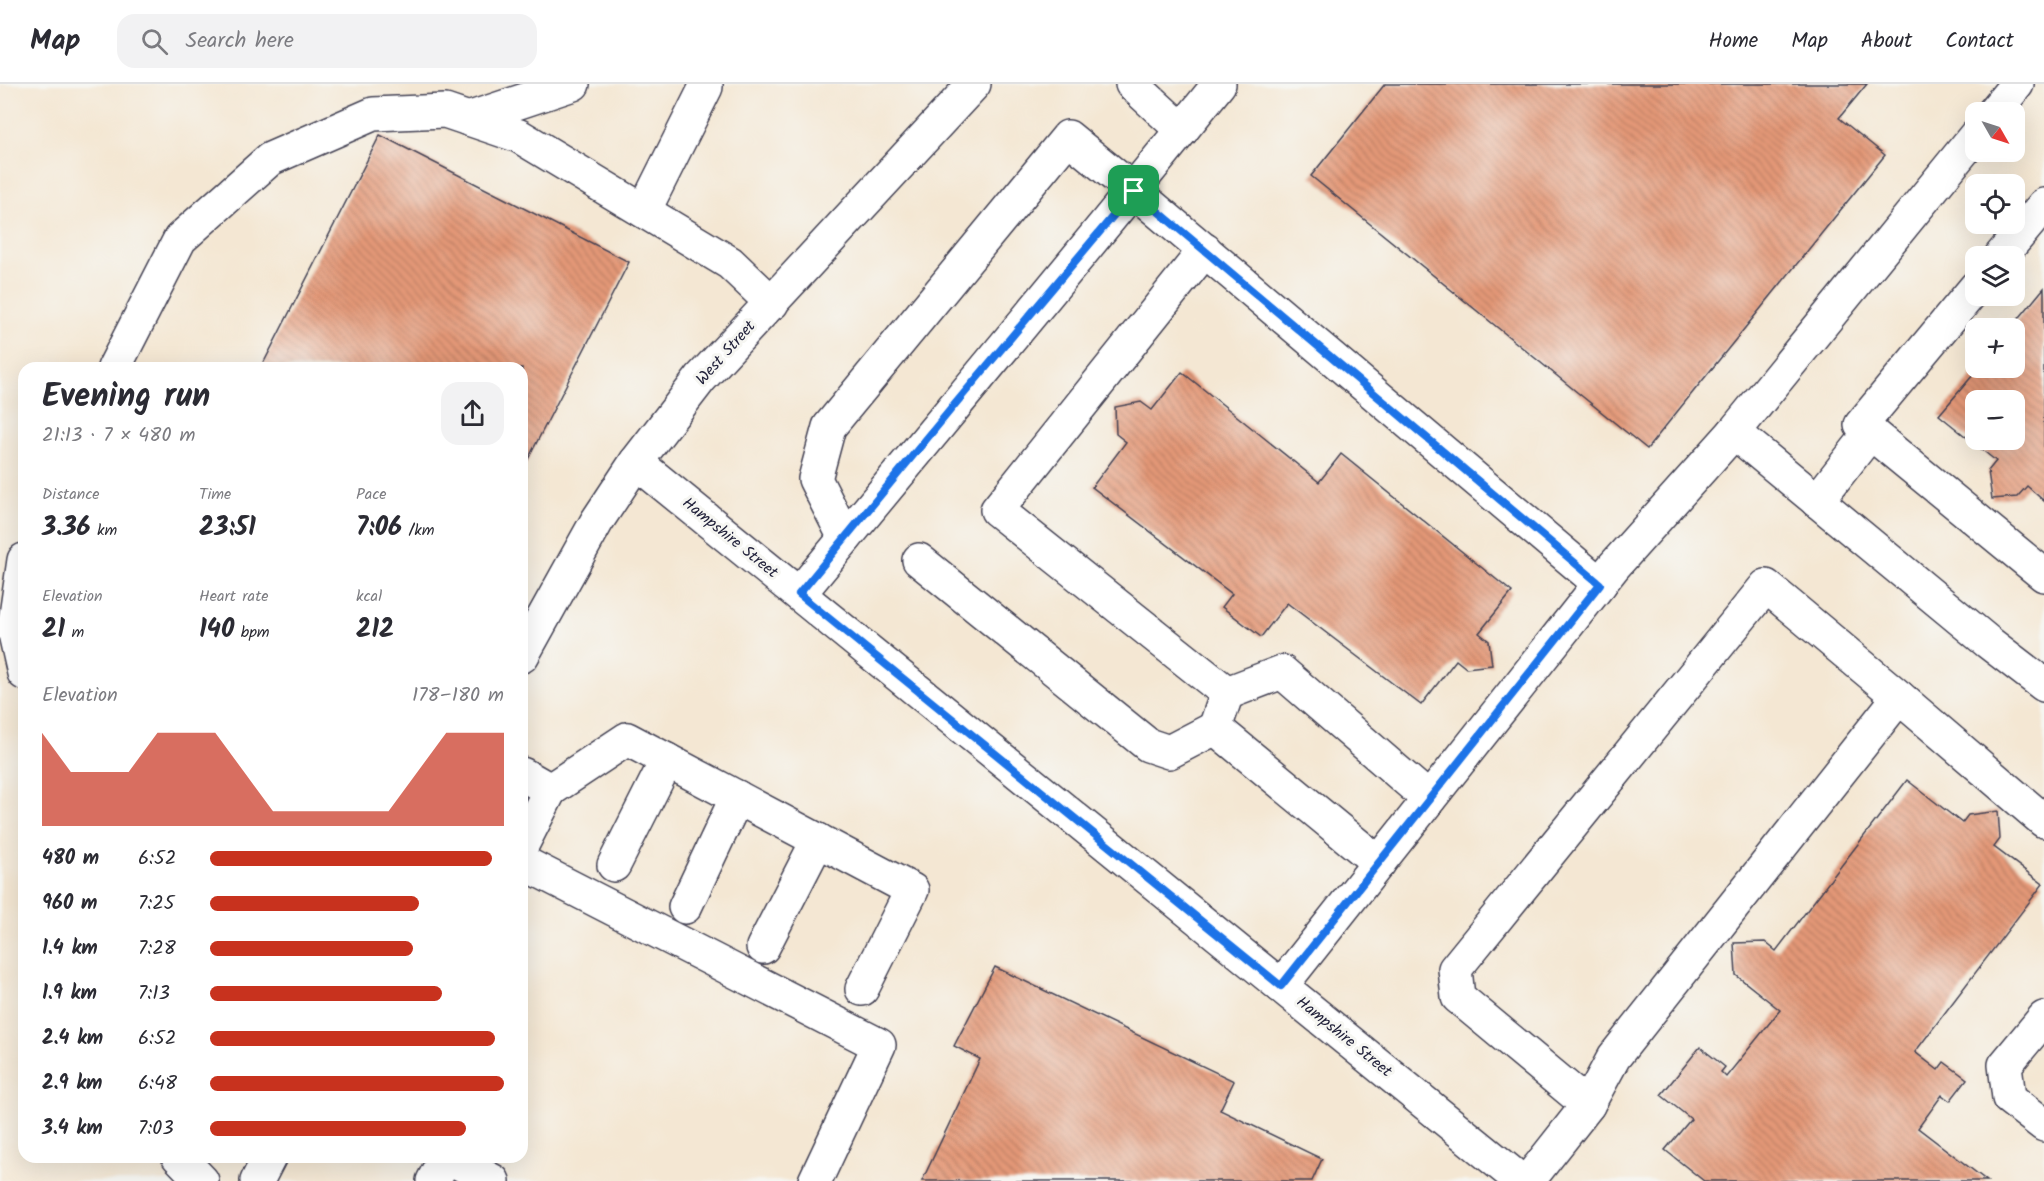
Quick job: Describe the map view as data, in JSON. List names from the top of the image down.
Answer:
{
  "streets": {
    "street": ["West Street", "Hampshire Street"]
  },
  "crossings": [
    ["West Street", "Hampshire Street"]
  ],
  "north": "bottom right",
  "page": {
    "header": "Map",
    "search": "Search here",
    "nav": [
      "Home",
      "Map",
      "About",
      "Contact"
    ],
    "map_buttons": ["+", "−"],
    "heading": ["Evening run", "21:13 · 7 × 480 m"],
    "stats": [
      ["Distance", "3.36 km"],
      ["Time", "23:51"],
      ["Pace", "7:06 /km"],
      ["Elevation", "21 m"],
      ["Heart rate", "140 bpm"],
      ["kcal", "212"]
    ],
    "chart": ["Elevation", "178–180 m"],
    "list": [
      {
        "name": "480 m",
        "note": "6:52"
      },
      {
        "name": "960 m",
        "note": "7:25"
      },
      {
        "name": "1.4 km",
        "note": "7:28"
      },
      {
        "name": "1.9 km",
        "note": "7:13"
      },
      {
        "name": "2.4 km",
        "note": "6:52"
      },
      {
        "name": "2.9 km",
        "note": "6:48"
      },
      {
        "name": "3.4 km",
        "note": "7:03"
      }
    ]
  }
}
